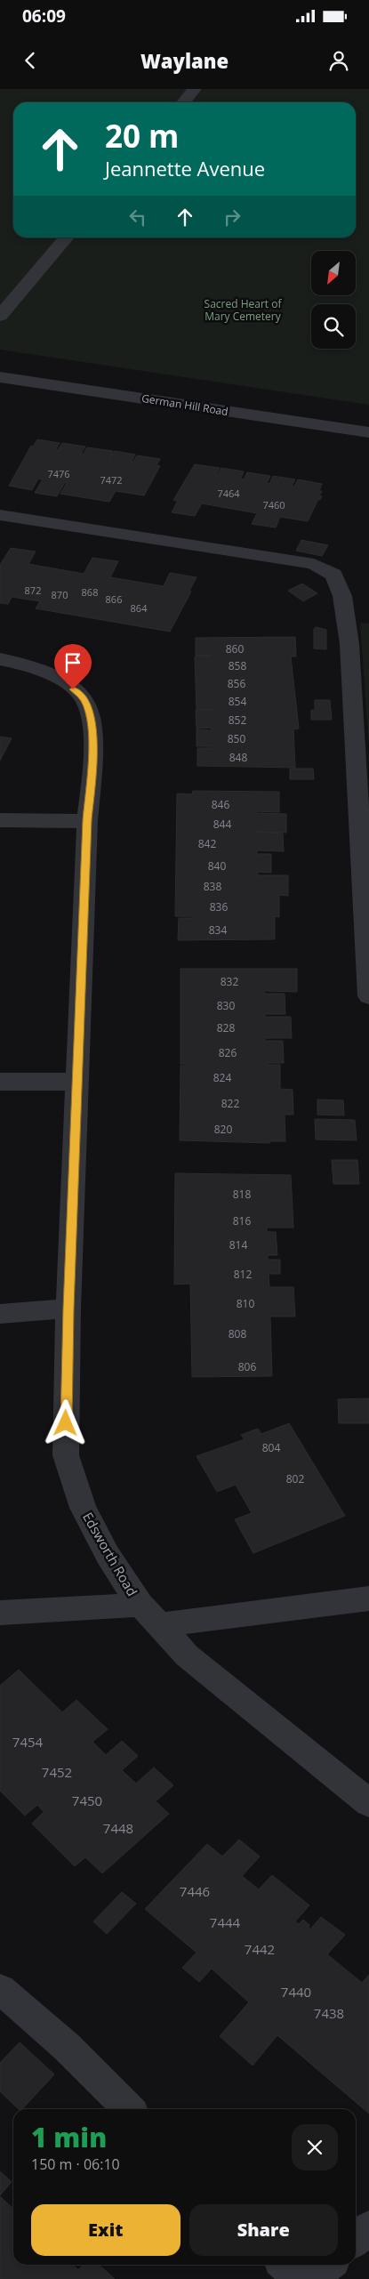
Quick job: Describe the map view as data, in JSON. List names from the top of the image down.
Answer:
{
  "streets": {
    "street": ["German Hill Road", "Edsworth Road"]
  },
  "parks": ["Sacred Heart of Mary Cemetery"],
  "house_numbers": [
    "7476",
    "7472",
    "7464",
    "7460",
    "872",
    "868",
    "870",
    "866",
    "864",
    "860",
    "858",
    "856",
    "854",
    "852",
    "850",
    "848",
    "846",
    "844",
    "842",
    "840",
    "838",
    "836",
    "834",
    "832",
    "830",
    "828",
    "826",
    "824",
    "822",
    "820",
    "818",
    "816",
    "814",
    "812",
    "810",
    "808",
    "806",
    "804",
    "802",
    "7454",
    "7452",
    "7450",
    "7448",
    "7446",
    "7444",
    "7442",
    "7440",
    "7438"
  ],
  "north": "bottom left",
  "page": {
    "status": "06:09",
    "header": "Waylane",
    "turn": ["20 m", "Jeannette Avenue"],
    "heading": ["1 min", "150 m · 06:10"],
    "buttons": ["Exit", "Share"]
  }
}
